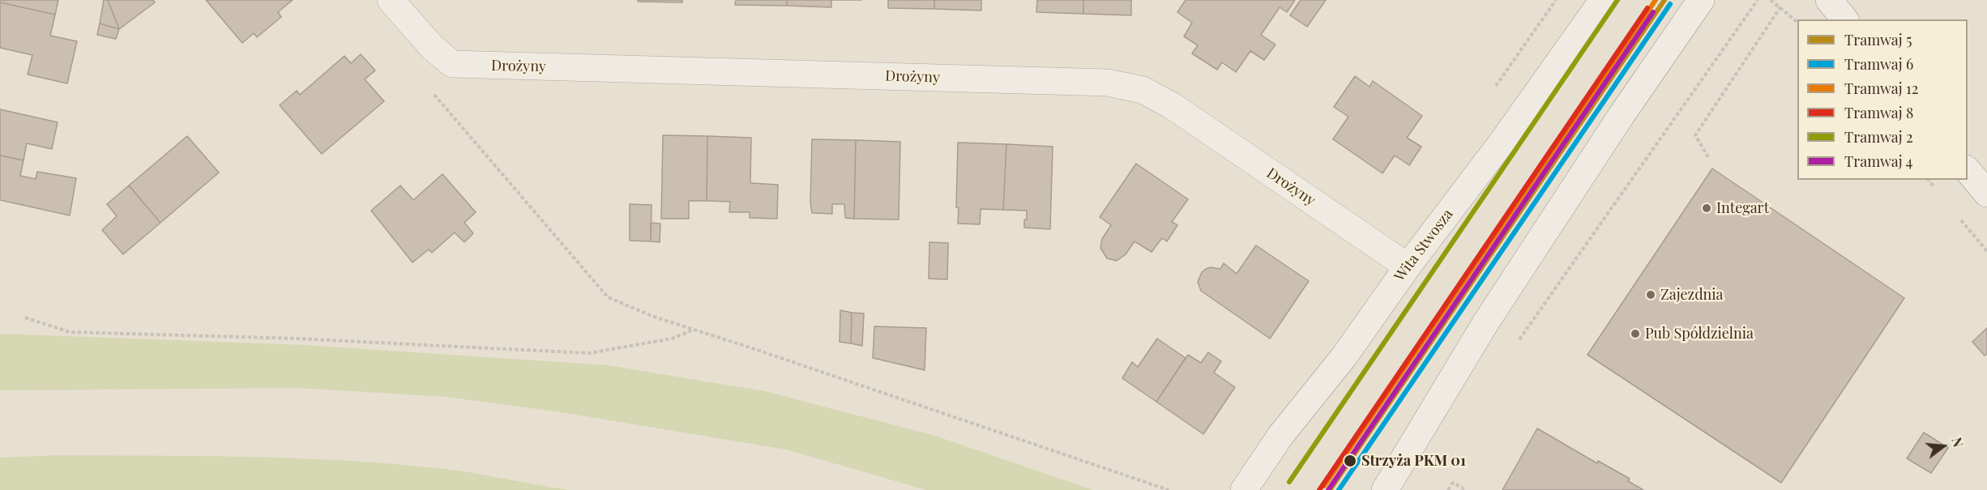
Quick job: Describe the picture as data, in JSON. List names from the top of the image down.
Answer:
{
  "streets": {
    "street": ["Drożyny", "Wita Stwosza"]
  },
  "crossings": [
    ["Drożyny", "Wita Stwosza"]
  ],
  "places": [
    "Integart",
    "Zajezdnia",
    "Pub Spółdzielnia",
    "Strzyża PKM 01"
  ],
  "lines": [
    "tram line 5",
    "tram line 12",
    "tram line 2",
    "tram line 6",
    "tram line 8",
    "tram line 4"
  ],
  "legend": [
    "Tramwaj 5",
    "Tramwaj 6",
    "Tramwaj 12",
    "Tramwaj 8",
    "Tramwaj 2",
    "Tramwaj 4"
  ],
  "north": "right"
}
